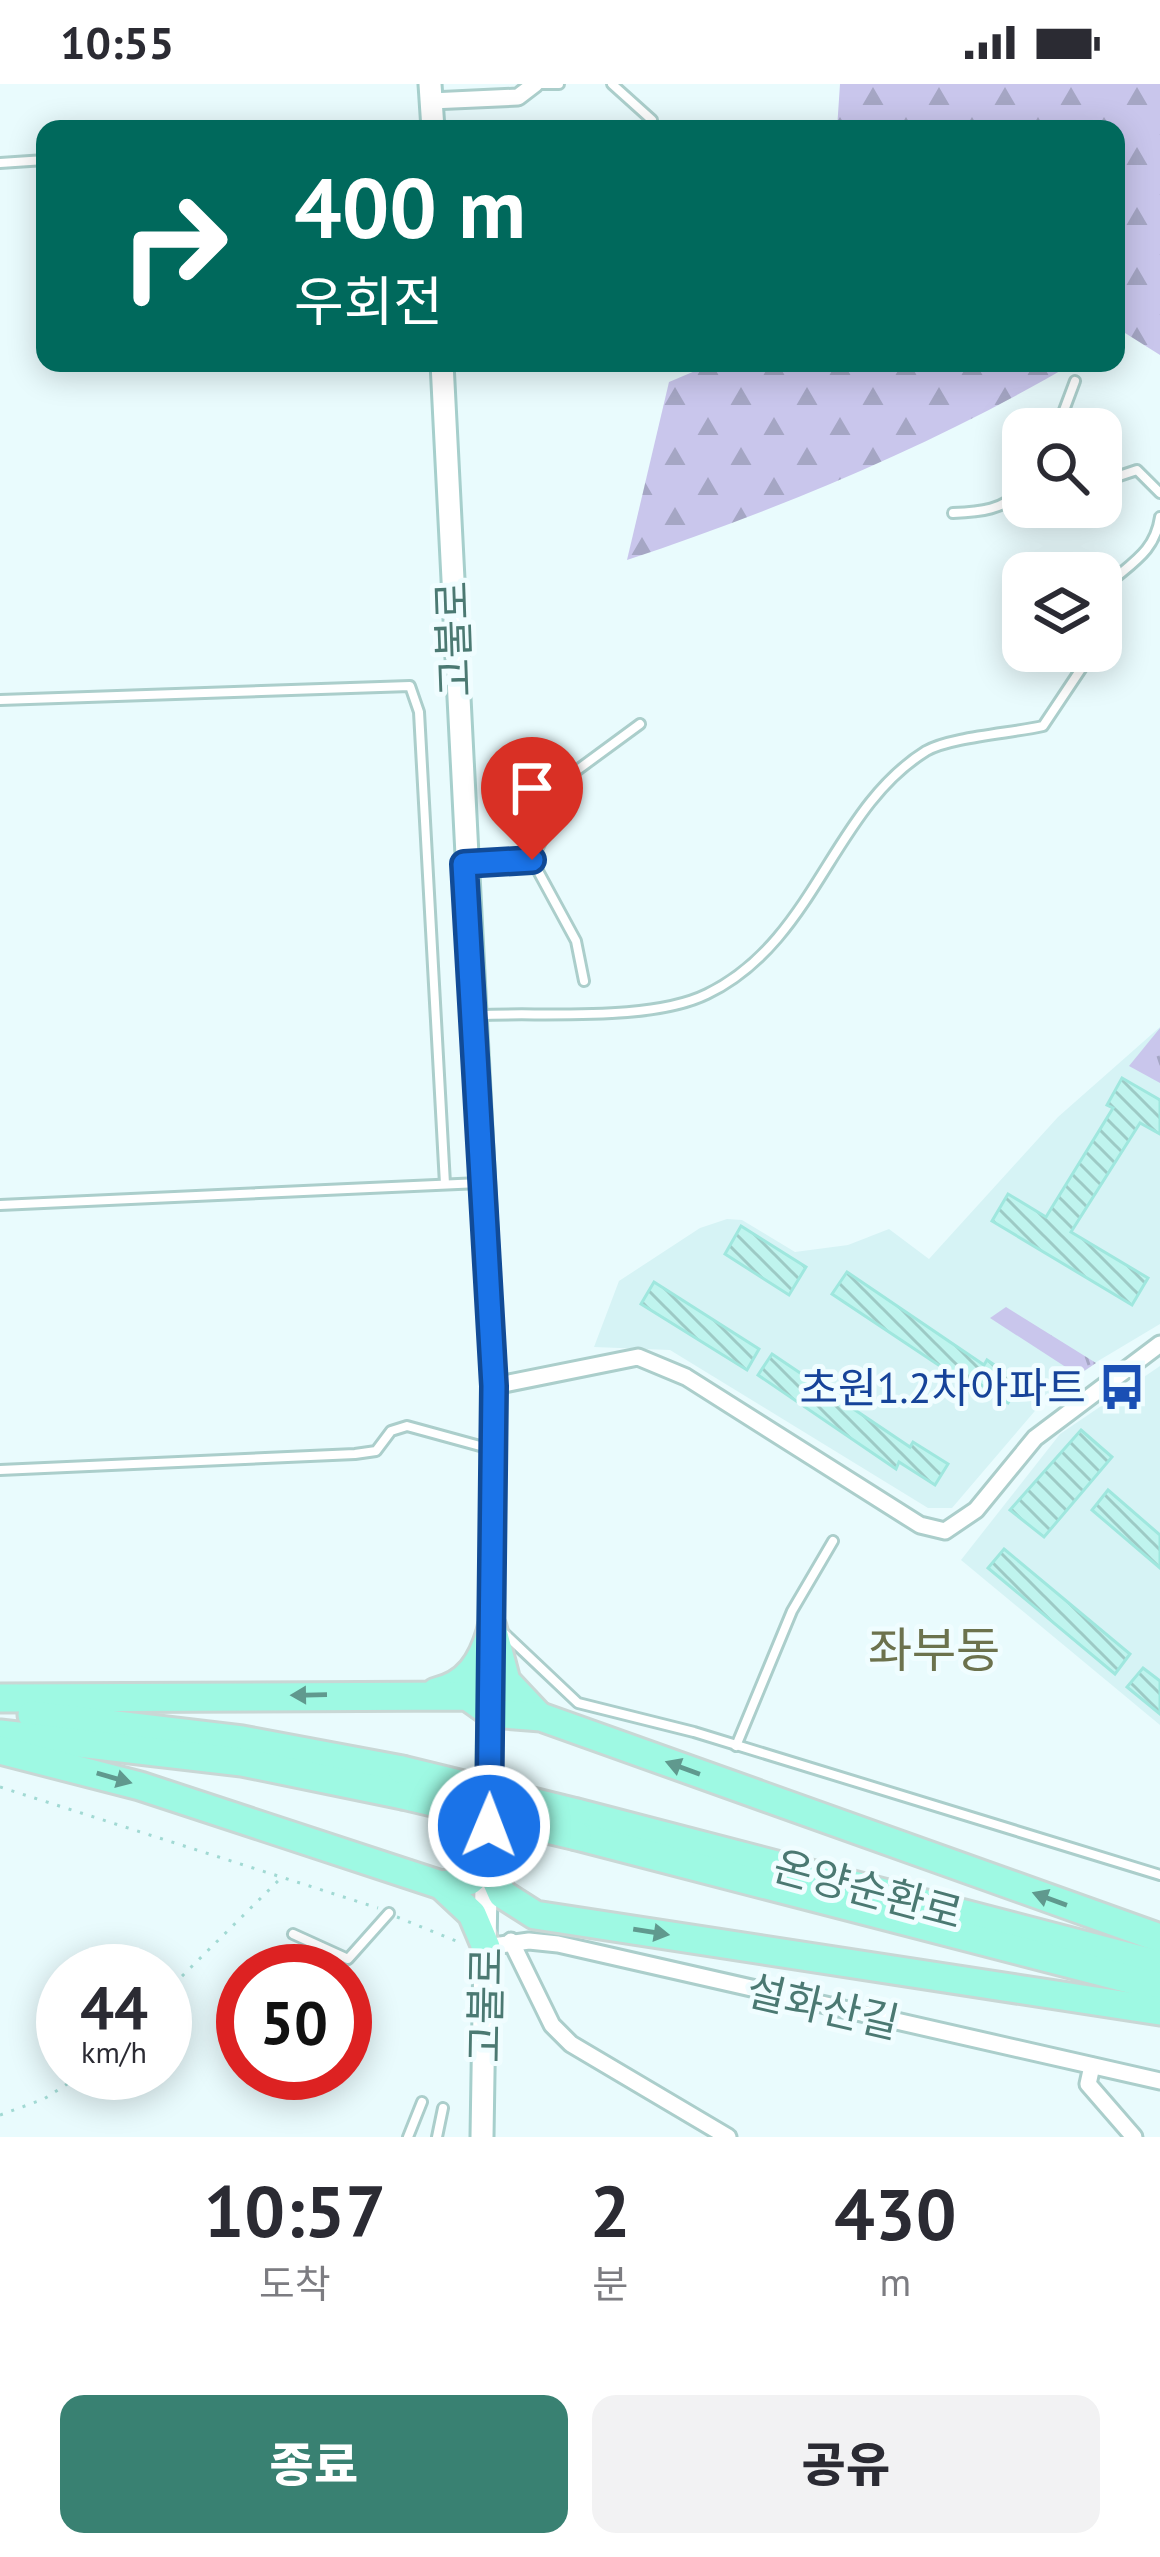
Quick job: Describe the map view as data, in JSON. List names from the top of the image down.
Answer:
{
  "streets": {
    "highway": ["온양순환로"],
    "main road": ["고불로"],
    "street": ["설화산길"]
  },
  "crossings": [
    ["고불로", "설화산길"]
  ],
  "districts": ["좌부동"],
  "places": {
    "bus stop": ["초원1.2차아파트"]
  },
  "page": {
    "status": "10:55",
    "turn": ["400 m", "우회전"],
    "speed": "44 km/h",
    "limit": "50",
    "eta": [
      "10:57",
      "도착",
      "2",
      "분",
      "430",
      "m"
    ],
    "buttons": ["종료", "공유"]
  }
}
